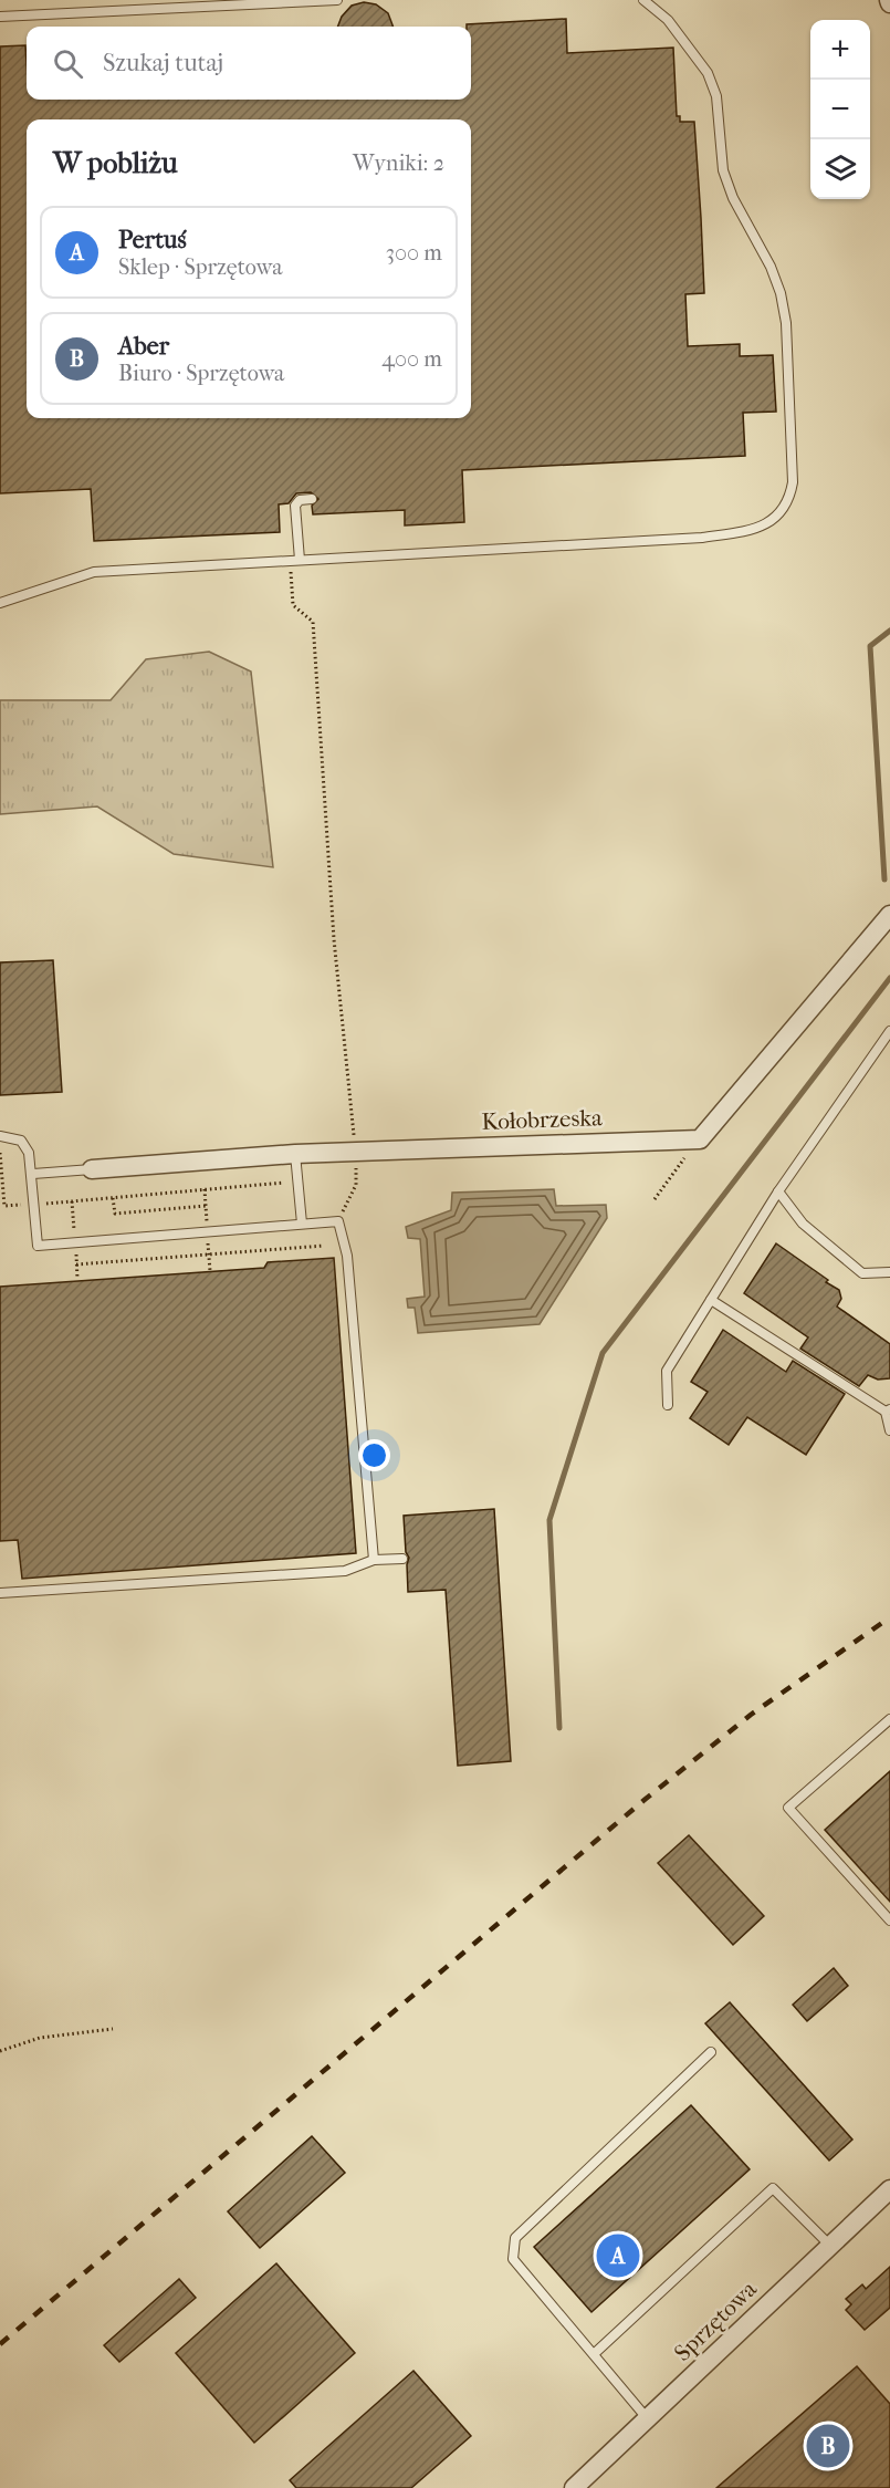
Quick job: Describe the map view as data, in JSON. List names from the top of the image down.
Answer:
{
  "streets": {
    "street": ["Kołobrzeska", "Sprzętowa"]
  },
  "page": {
    "map_buttons": ["+", "−"],
    "search": "Szukaj tutaj",
    "heading": ["W pobliżu", "Wyniki: 2"],
    "list": [
      {
        "mark": "A",
        "name": "Pertuś",
        "note": "Sklep · Sprzętowa",
        "value": "300 m"
      },
      {
        "mark": "B",
        "name": "Aber",
        "note": "Biuro · Sprzętowa",
        "value": "400 m"
      }
    ],
    "pins": ["A", "B"]
  }
}
